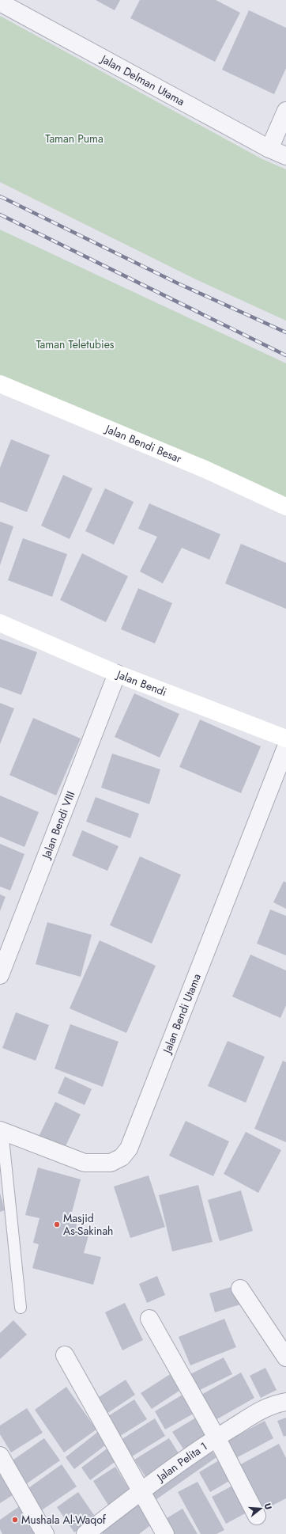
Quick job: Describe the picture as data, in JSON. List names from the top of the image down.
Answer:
{
  "streets": {
    "street": [
      "Jalan Delman Utama",
      "Jalan Bendi Besar",
      "Jalan Bendi",
      "Jalan Bendi VIII",
      "Jalan Bendi Utama",
      "Jalan Pelita 1"
    ]
  },
  "crossings": [
    ["Jalan Bendi", "Jalan Bendi VIII"]
  ],
  "parks": ["Taman Puma", "Taman Teletubies"],
  "places": ["Masjid As-Sakinah", "Mushala Al-Waqof"],
  "north": "right"
}
